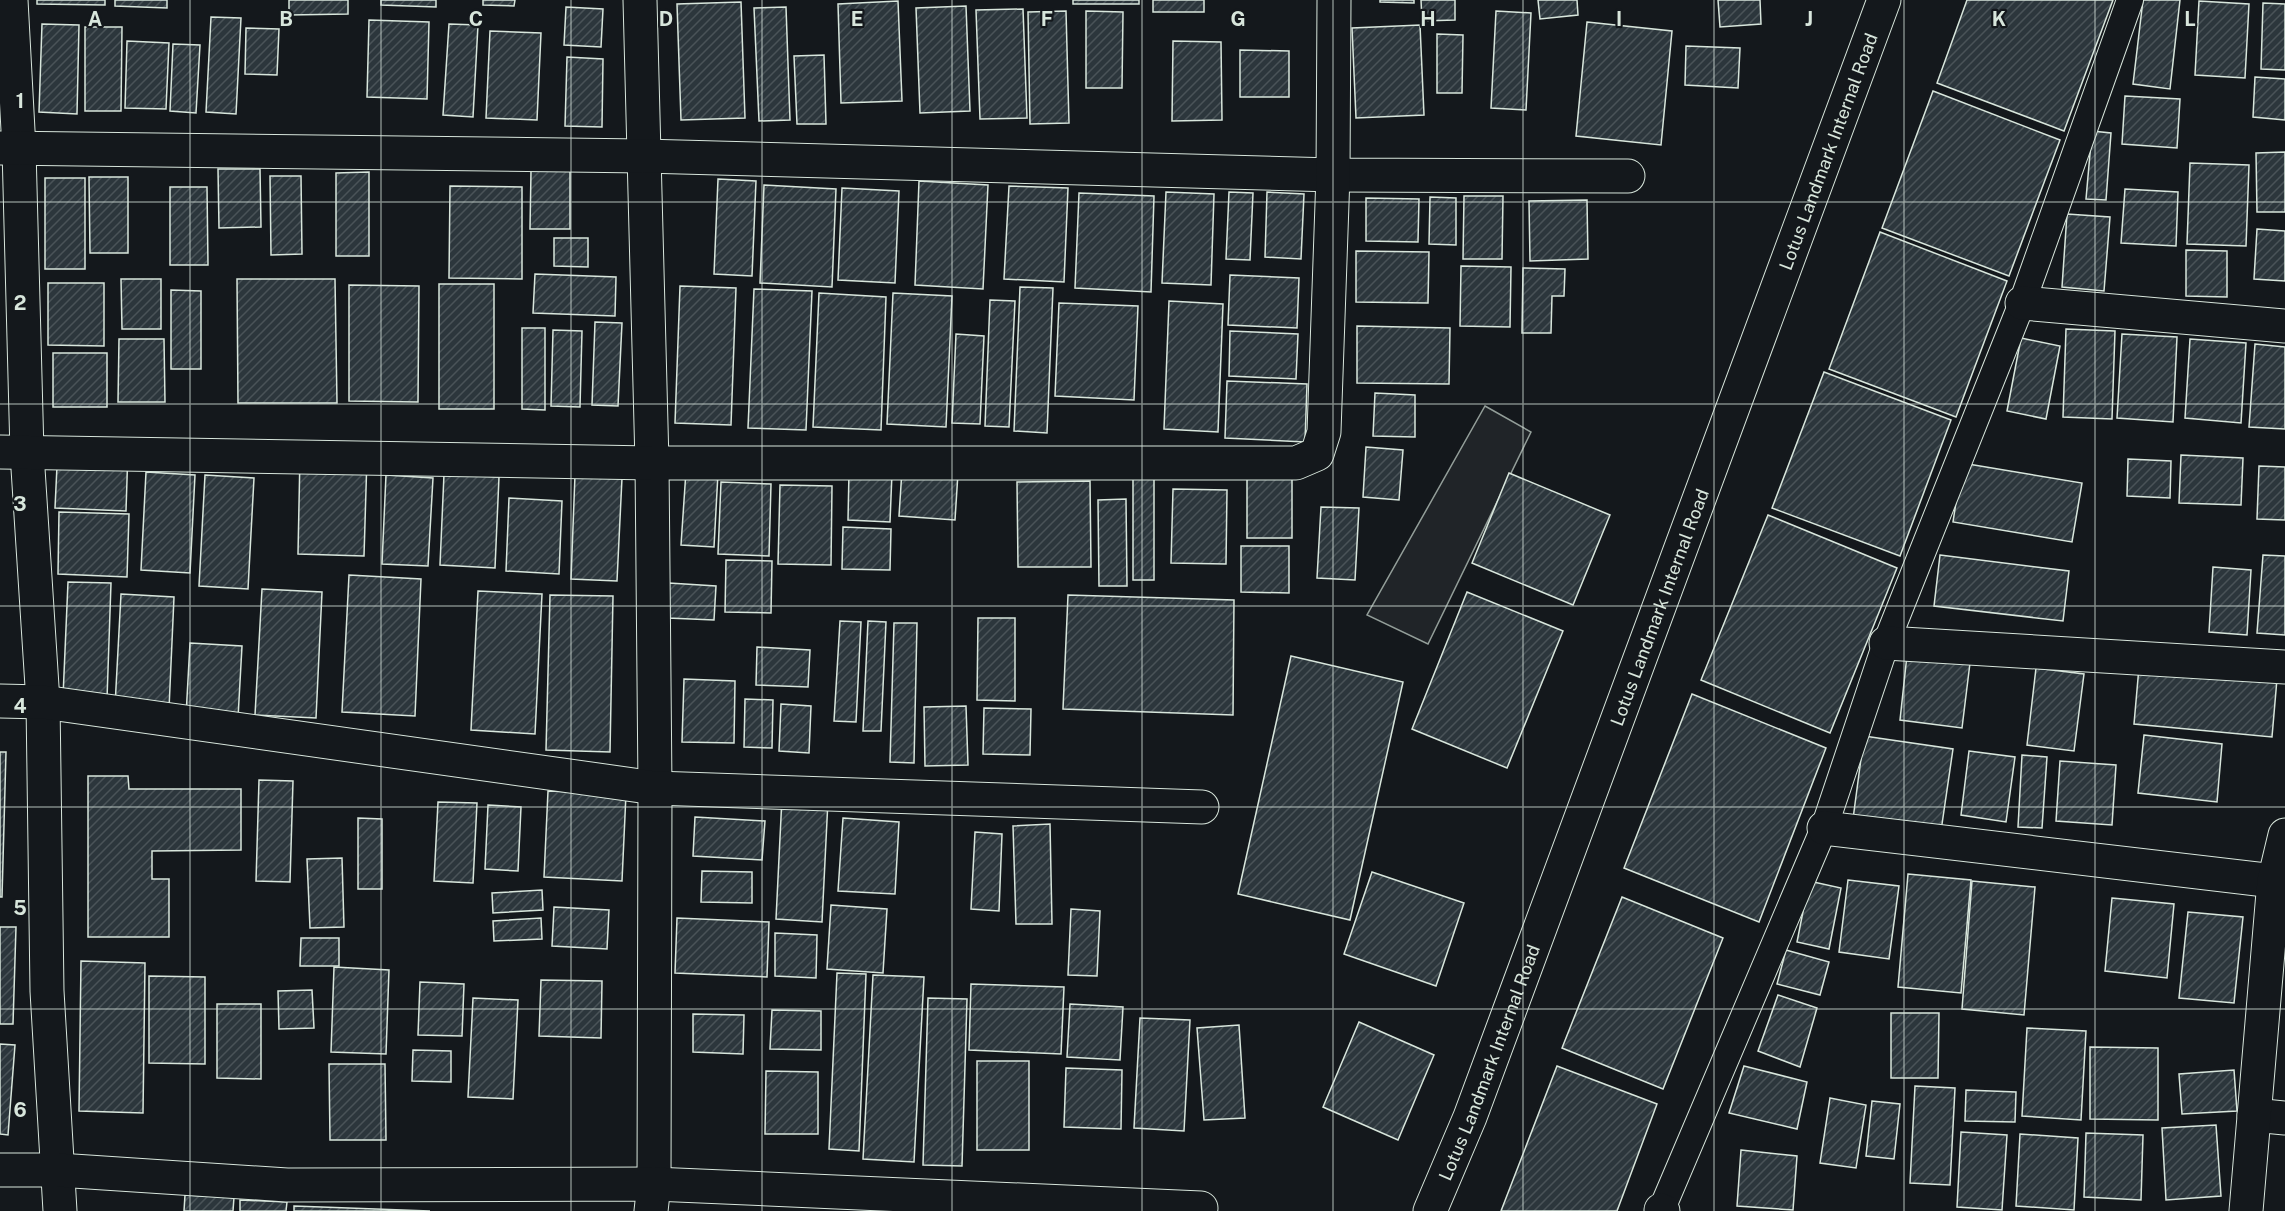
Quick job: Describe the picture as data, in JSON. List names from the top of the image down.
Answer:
{
  "streets": {
    "street": ["Lotus Landmark Internal Road"]
  },
  "grid": {
    "columns": [
      "A",
      "B",
      "C",
      "D",
      "E",
      "F",
      "G",
      "H",
      "I",
      "J",
      "K",
      "L"
    ],
    "rows": [
      "1",
      "2",
      "3",
      "4",
      "5",
      "6"
    ]
  }
}
